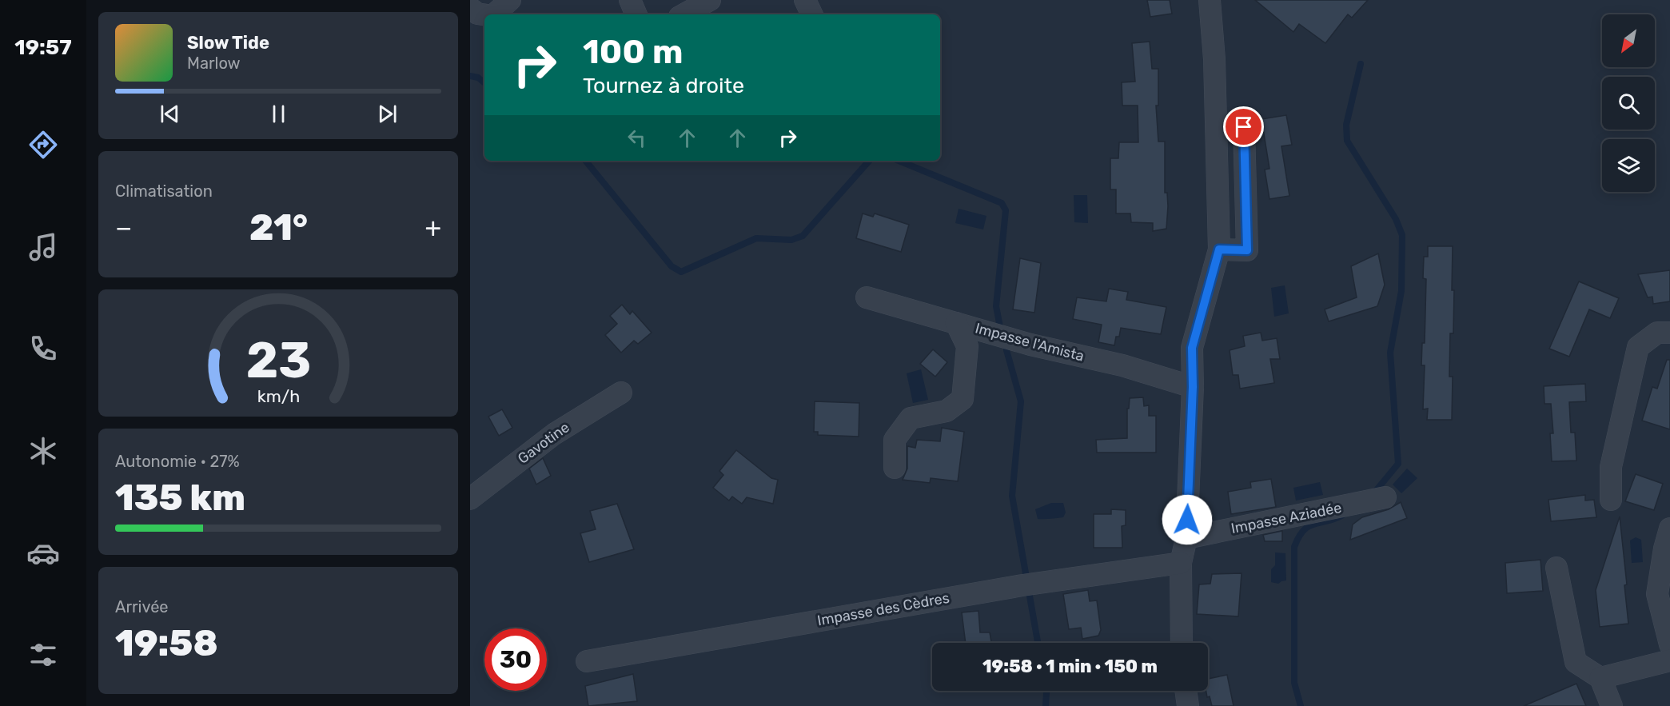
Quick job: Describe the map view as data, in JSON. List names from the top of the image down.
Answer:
{
  "streets": {
    "street": [
      "Impasse l'Amista",
      "Gavotine",
      "Impasse Aziadée",
      "Impasse des Cèdres"
    ]
  },
  "north": "bottom left",
  "page": {
    "tabs": "19:57",
    "turn": ["100 m", "Tournez à droite"],
    "song": ["Slow Tide", "Marlow"],
    "tile": [
      "Climatisation",
      ["Autonomie · 27%", "135 km"],
      ["Arrivée", "19:58"]
    ],
    "heat": ["−", "21°", "+"],
    "limit": "30",
    "trip": "19:58 · 1 min · 150 m",
    "gauge": ["23", "km/h"]
  }
}
